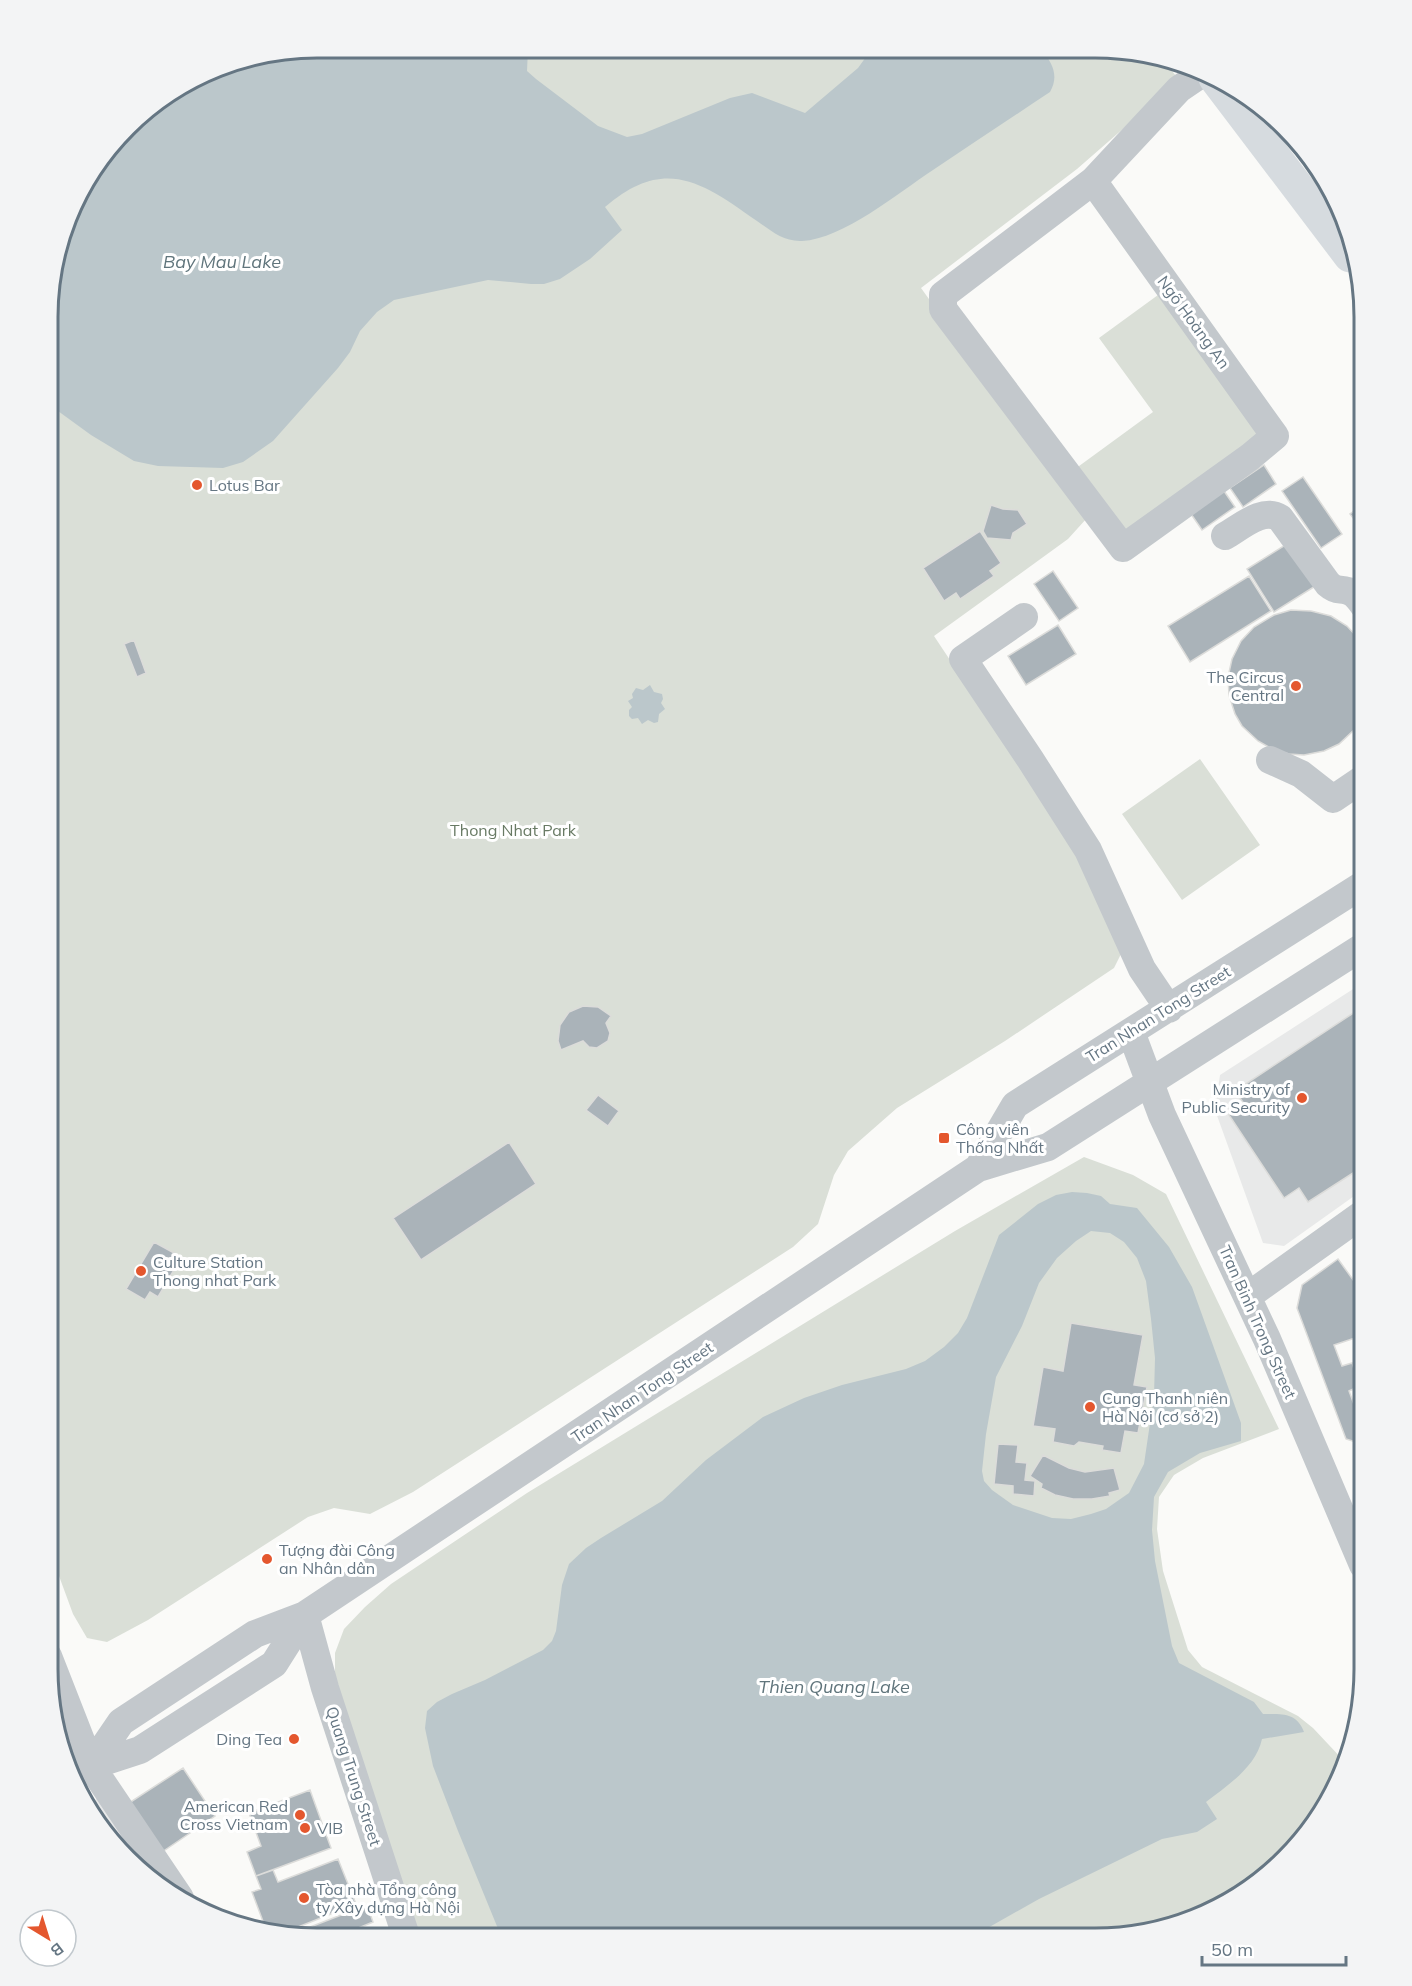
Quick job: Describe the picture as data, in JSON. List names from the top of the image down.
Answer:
{
  "streets": {
    "street": [
      "Ngõ Hoàng An",
      "Tran Nhan Tong Street",
      "Tran Binh Trong Street",
      "Quang Trung Street"
    ]
  },
  "crossings": [
    ["Tran Nhan Tong Street", "Tran Binh Trong Street"],
    ["Tran Nhan Tong Street", "Quang Trung Street"]
  ],
  "water": ["Bay Mau Lake", "Thien Quang Lake"],
  "parks": ["Thong Nhat Park"],
  "places": {
    "other": [
      "Lotus Bar",
      "The Circus Central",
      "Ministry of Public Security",
      "Culture Station Thong nhat Park",
      "Cung Thanh niên Hà Nội (cơ sở 2)",
      "Tượng đài Công an Nhân dân",
      "Ding Tea",
      "American Red Cross Vietnam",
      "VIB",
      "Tòa nhà Tổng công ty Xây dựng Hà Nội"
    ],
    "transit": ["Công viên Thống Nhất"]
  },
  "scale_bar": "50 m",
  "north": "bottom right"
}
